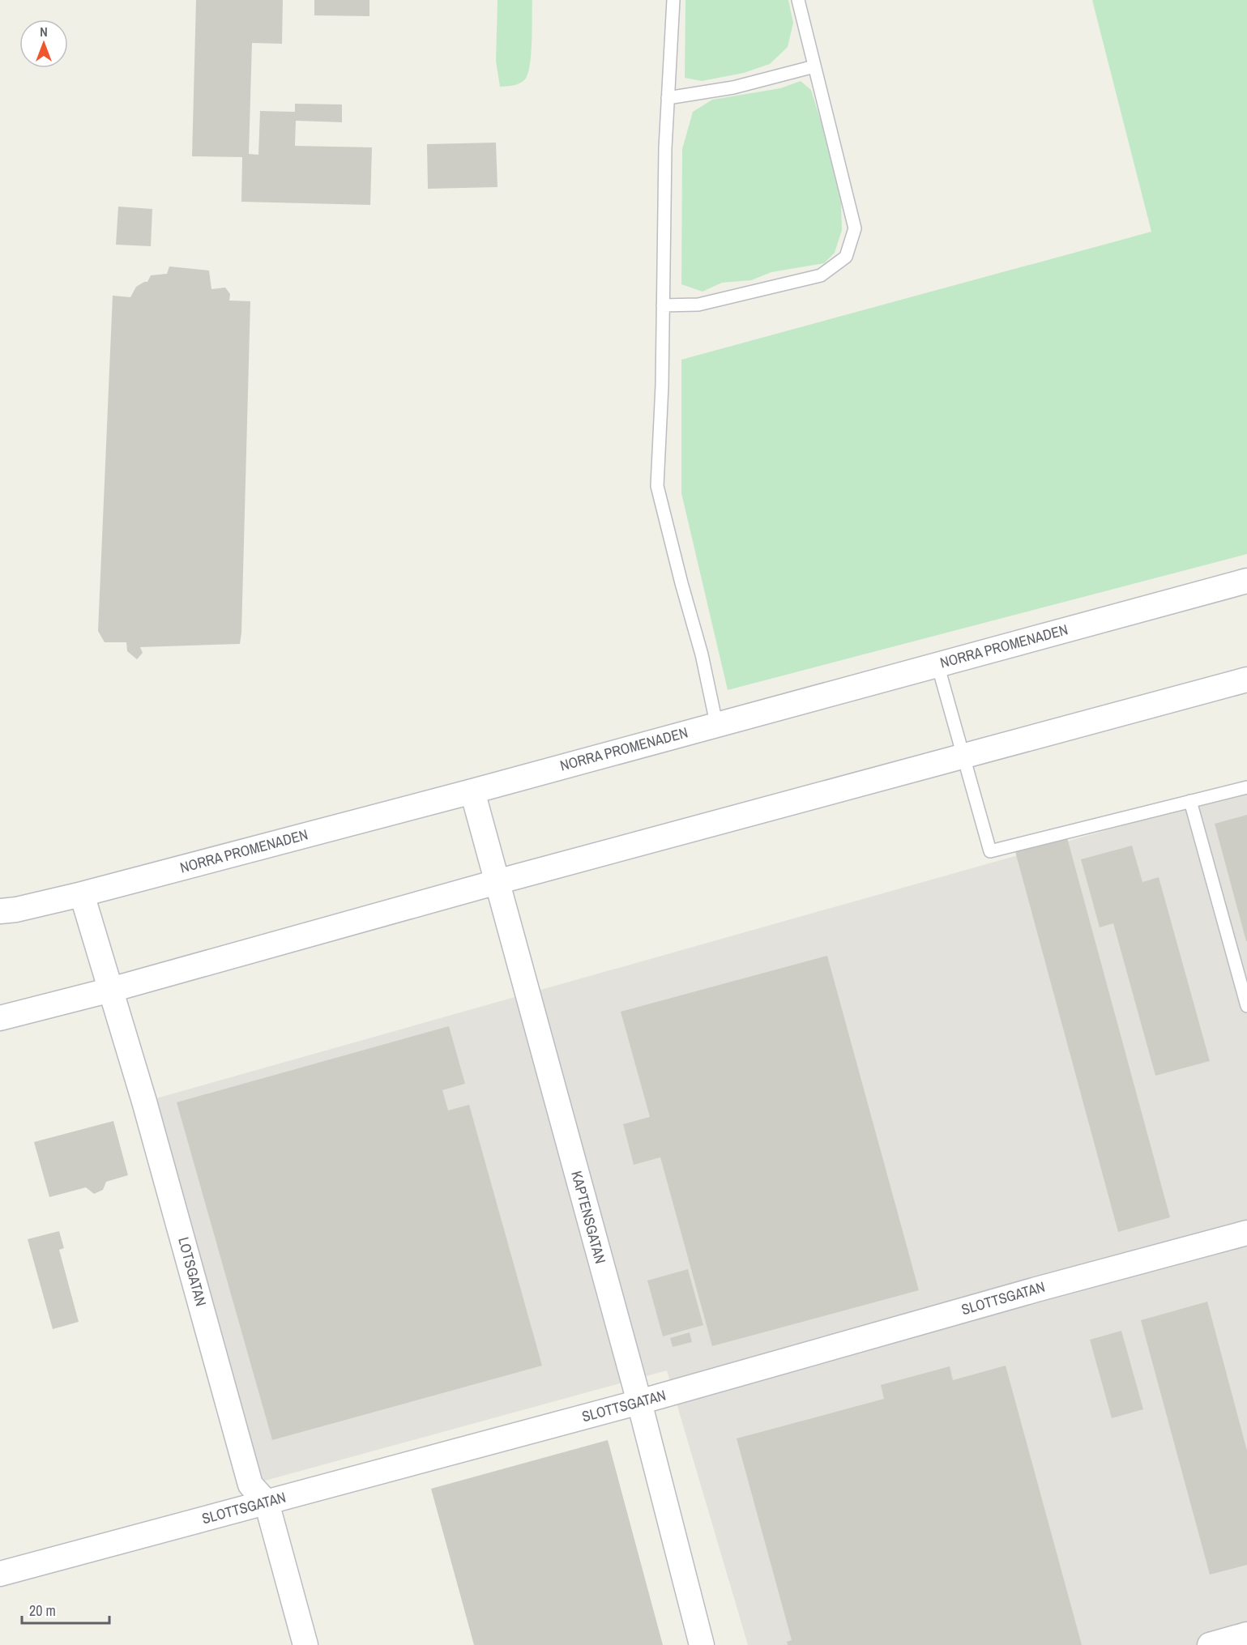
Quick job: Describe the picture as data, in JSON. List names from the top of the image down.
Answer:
{
  "streets": {
    "street": [
      "NORRA PROMENADEN",
      "KAPTENSGATAN",
      "LOTSGATAN",
      "SLOTTSGATAN"
    ]
  },
  "crossings": [
    ["NORRA PROMENADEN", "KAPTENSGATAN"],
    ["NORRA PROMENADEN", "LOTSGATAN"],
    ["KAPTENSGATAN", "SLOTTSGATAN"],
    ["LOTSGATAN", "SLOTTSGATAN"]
  ],
  "scale_bar": "20 m",
  "north": "top"
}
